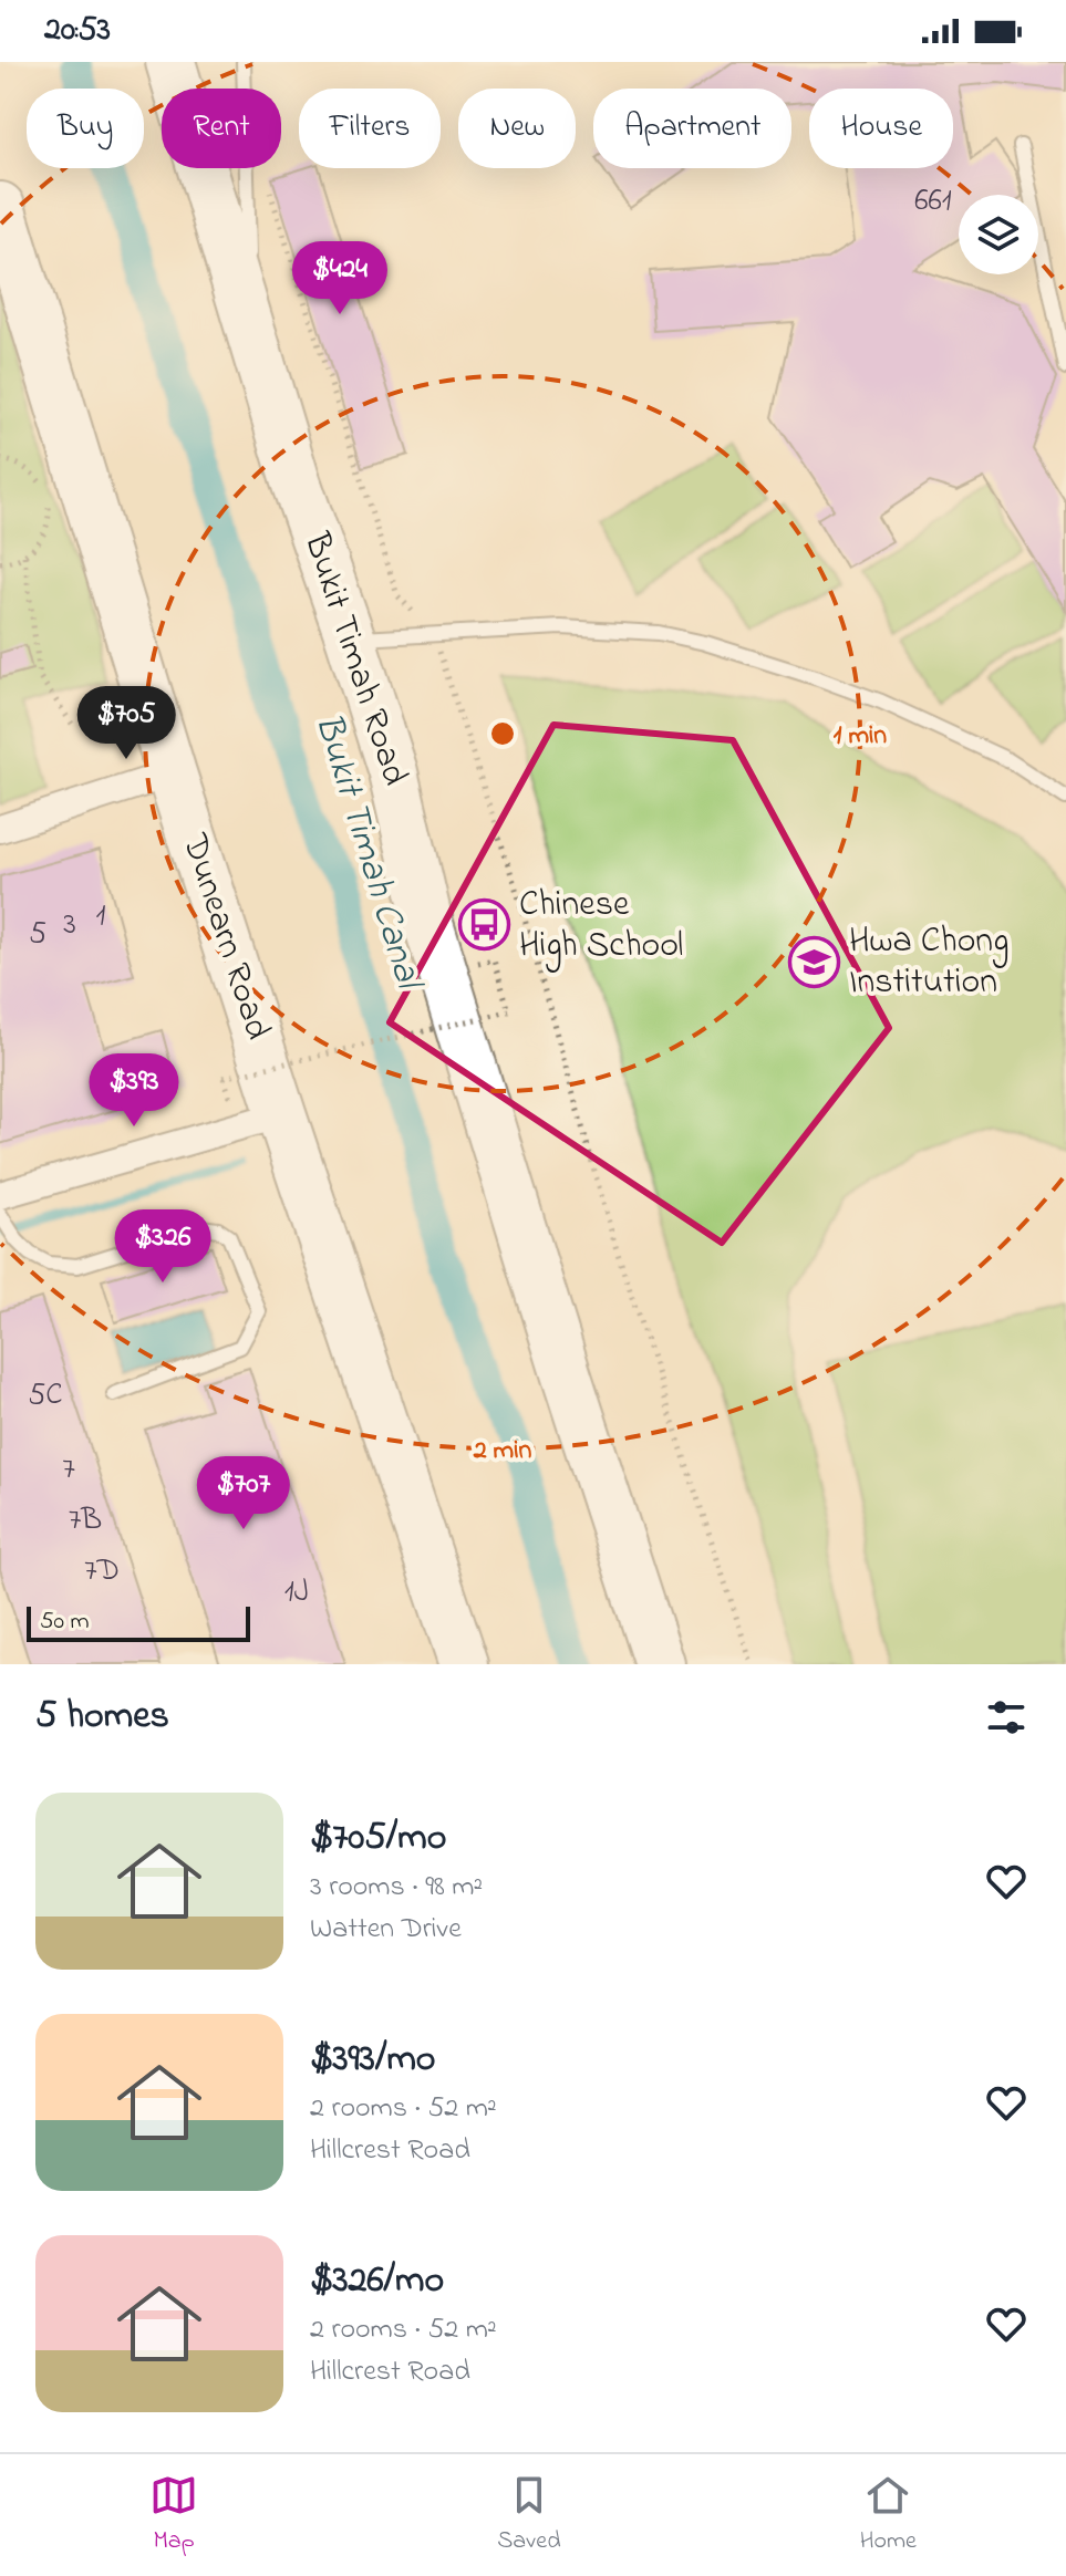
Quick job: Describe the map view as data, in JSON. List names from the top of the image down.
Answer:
{
  "streets": {
    "highway": ["Bukit Timah Road", "Dunearn Road"]
  },
  "water": ["Bukit Timah Canal"],
  "places": {
    "bus stop": ["Chinese High School"],
    "school or university": ["Hwa Chong Institution"]
  },
  "house_numbers": [
    "661",
    "1",
    "3",
    "5",
    "5C",
    "7",
    "7B",
    "7D",
    "1J"
  ],
  "scale_bar": "50 m",
  "page": {
    "status": "20:53",
    "chip": [
      "Buy",
      "Rent",
      "Filters",
      "New",
      "Apartment",
      "House"
    ],
    "price": [
      "$424",
      "$705",
      "$393",
      "$326",
      "$707"
    ],
    "scale": "50 m",
    "heading": "5 homes",
    "list": [
      {
        "name": "$705/mo",
        "note": "3 rooms · 98 m² · Watten Drive"
      },
      {
        "name": "$393/mo",
        "note": "2 rooms · 52 m² · Hillcrest Road"
      },
      {
        "name": "$326/mo",
        "note": "2 rooms · 52 m² · Hillcrest Road"
      }
    ],
    "tabs": ["Map", "Saved", "Home"]
  },
  "rings": ["1 min", "2 min"]
}
